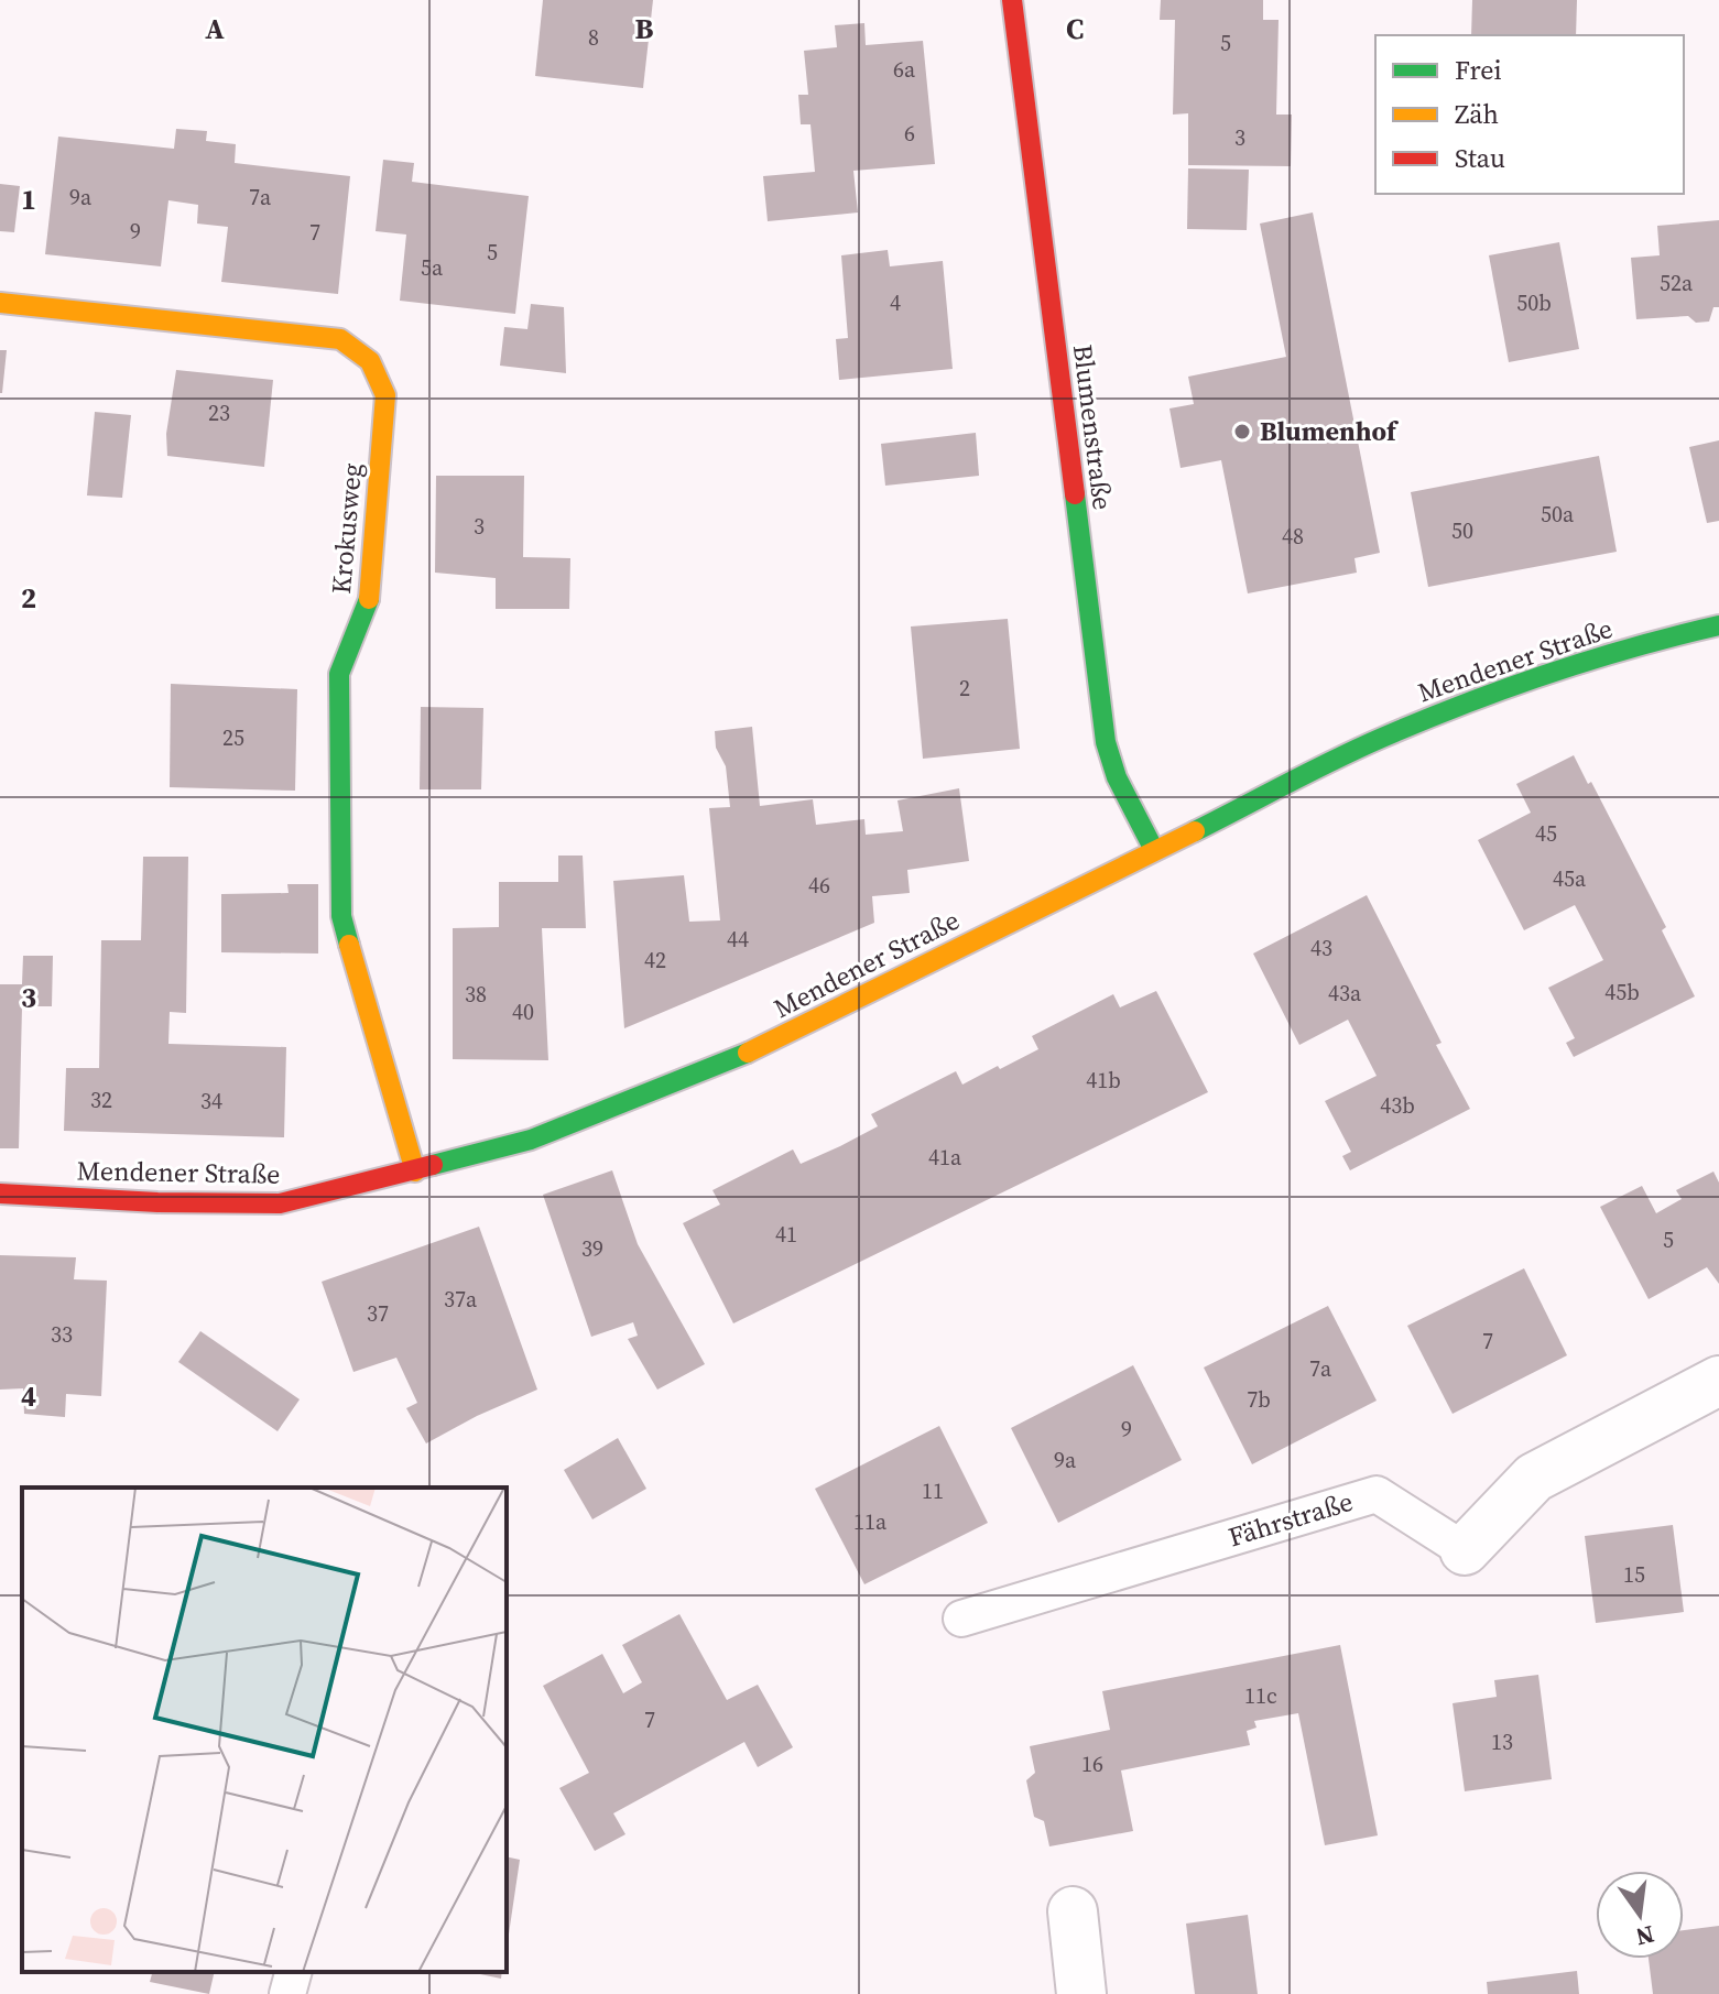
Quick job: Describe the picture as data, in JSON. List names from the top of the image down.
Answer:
{
  "streets": {
    "street": [
      "Blumenstraße",
      "Krokusweg",
      "Mendener Straße",
      "Fährstraße"
    ]
  },
  "crossings": [
    ["Blumenstraße", "Mendener Straße"],
    ["Krokusweg", "Mendener Straße"]
  ],
  "places": ["Blumenhof"],
  "house_numbers": [
    "8",
    "5",
    "6a",
    "6",
    "3",
    "9a",
    "7a",
    "9",
    "7",
    "5",
    "5a",
    "52a",
    "4",
    "50b",
    "23",
    "50a",
    "3",
    "50",
    "48",
    "2",
    "25",
    "45",
    "45a",
    "46",
    "44",
    "43",
    "42",
    "45b",
    "43a",
    "38",
    "40",
    "41b",
    "32",
    "34",
    "43b",
    "41a",
    "41",
    "5",
    "39",
    "37a",
    "37",
    "33",
    "7",
    "7a",
    "7b",
    "9",
    "9a",
    "11",
    "11a",
    "15",
    "11c",
    "7",
    "13",
    "16"
  ],
  "legend": ["Frei", "Zäh", "Stau"],
  "north": "bottom",
  "grid": {
    "columns": ["A", "B", "C"],
    "rows": [
      "1",
      "2",
      "3",
      "4"
    ]
  }
}
